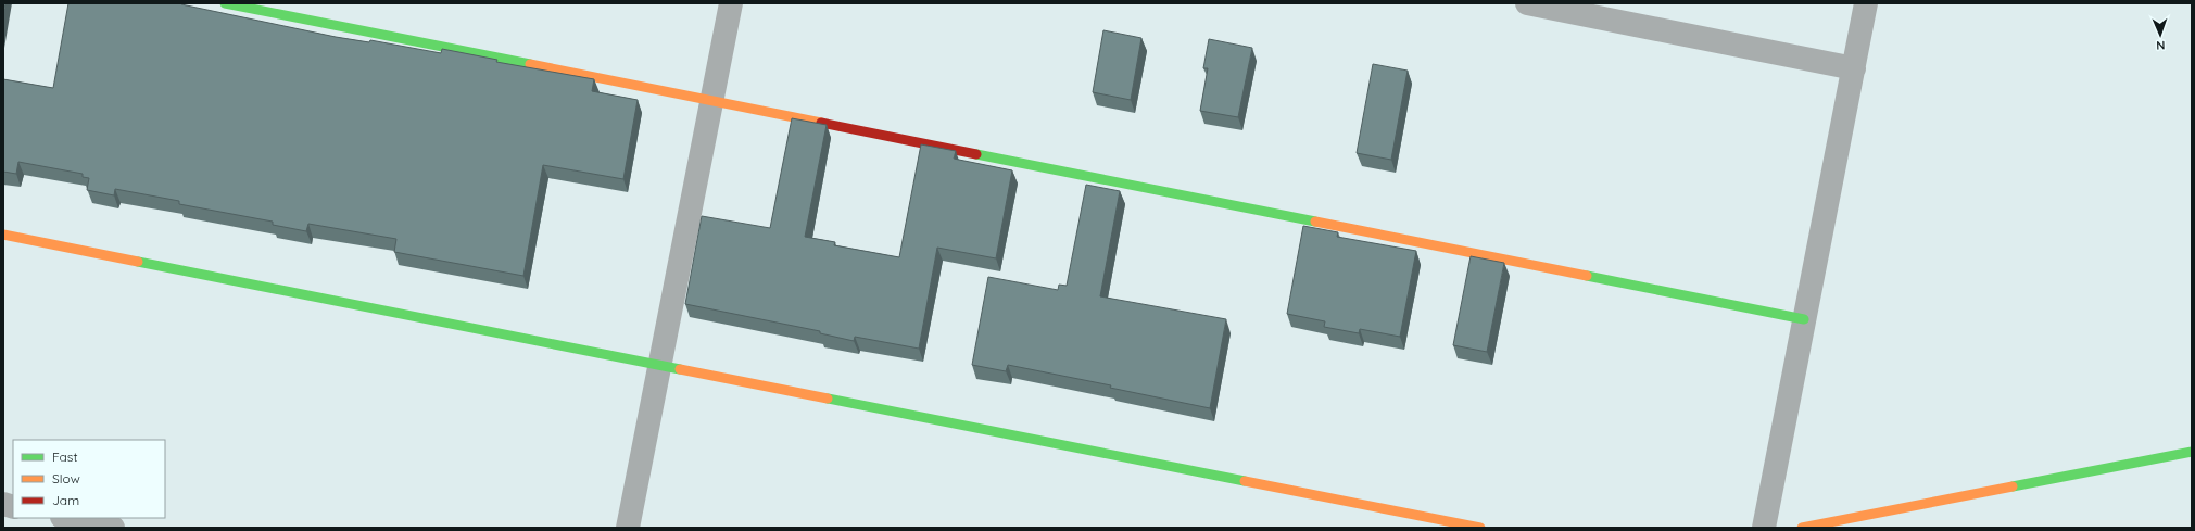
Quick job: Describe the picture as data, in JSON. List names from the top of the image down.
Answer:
{
  "legend": ["Fast", "Slow", "Jam"],
  "north": "bottom"
}
